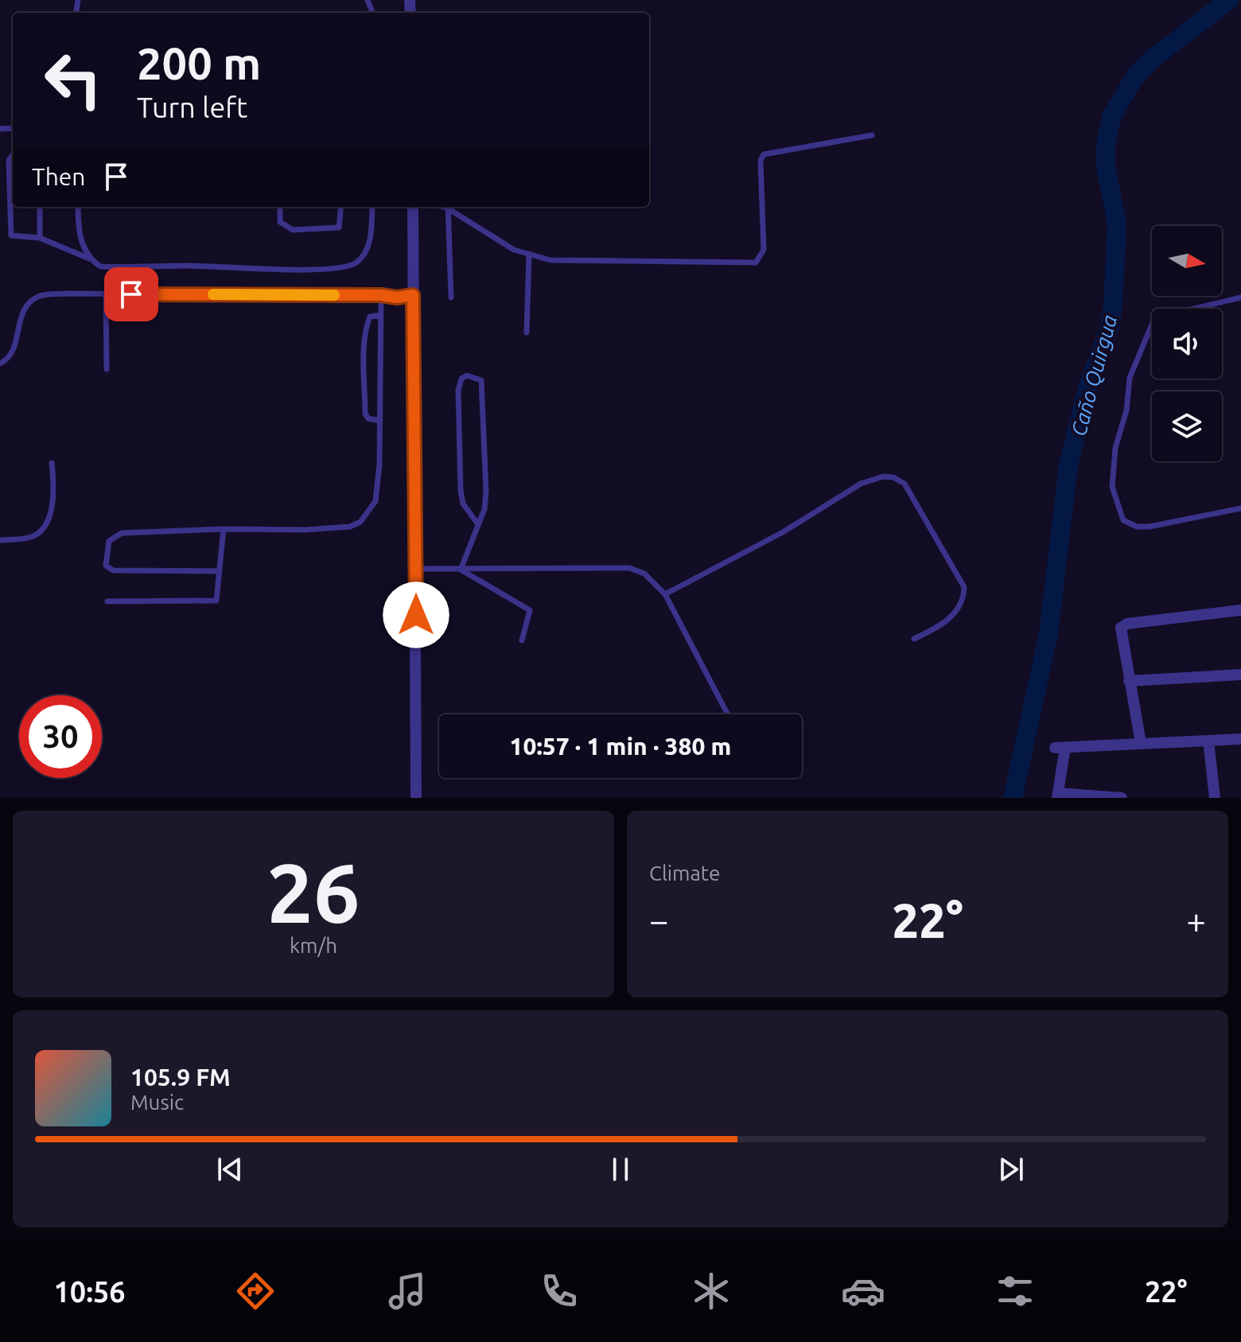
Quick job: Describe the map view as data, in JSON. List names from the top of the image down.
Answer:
{
  "water": ["Caño Quirgua"],
  "north": "right",
  "page": {
    "turn": ["200 m", "Turn left"],
    "then": "Then",
    "limit": "30",
    "trip": "10:57 · 1 min · 380 m",
    "tile": [
      ["26", "km/h"],
      "Climate"
    ],
    "heat": ["−", "22°", "+"],
    "song": ["105.9 FM", "Music"],
    "tabs": ["10:56", "22°"]
  }
}
